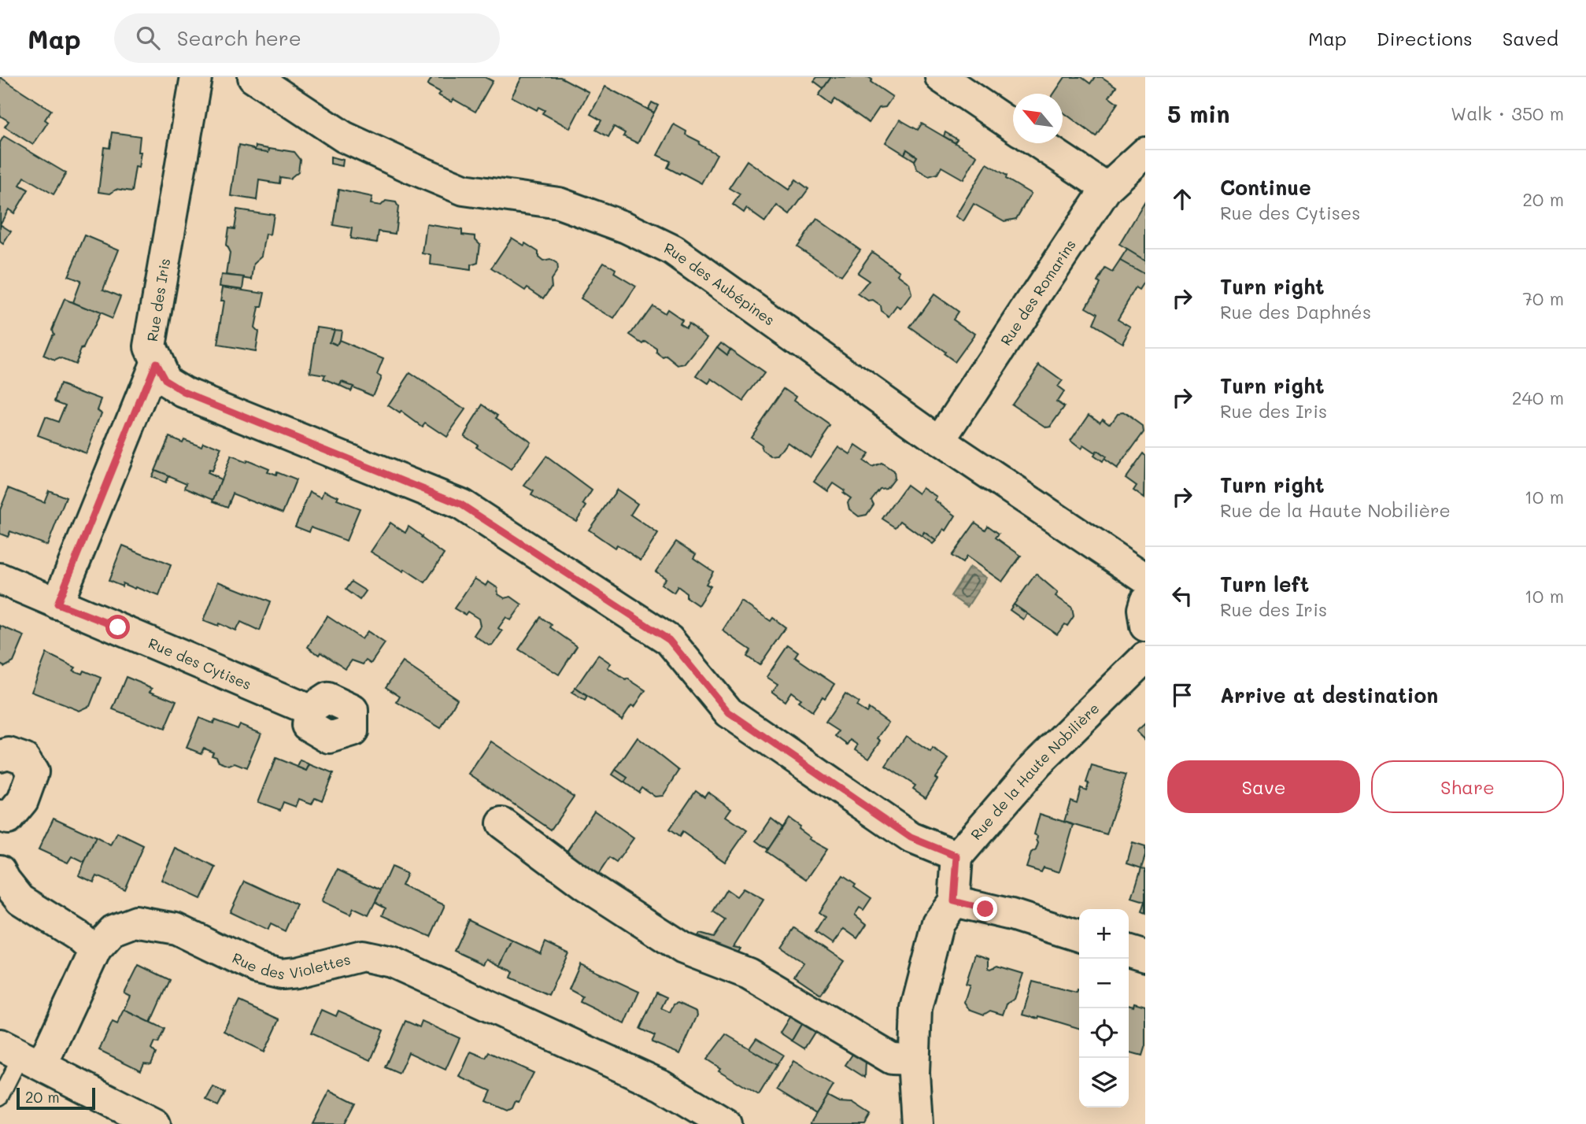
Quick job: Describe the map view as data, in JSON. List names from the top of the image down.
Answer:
{
  "streets": {
    "street": [
      "Rue des Aubépines",
      "Rue des Romarins",
      "Rue des Iris",
      "Rue des Cytises",
      "Rue de la Haute Nobilière",
      "Rue des Violettes"
    ]
  },
  "crossings": [
    ["Rue des Aubépines", "Rue des Romarins"],
    ["Rue des Iris", "Rue de la Haute Nobilière"]
  ],
  "scale_bar": "20 m",
  "north": "top left",
  "page": {
    "header": "Map",
    "search": "Search here",
    "nav": ["Map", "Directions", "Saved"],
    "heading": ["5 min", "Walk · 350 m"],
    "list": [
      ["Continue", "Rue des Cytises", "20 m"],
      ["Turn right", "Rue des Daphnés", "70 m"],
      ["Turn right", "Rue des Iris", "240 m"],
      ["Turn right", "Rue de la Haute Nobilière", "10 m"],
      ["Turn left", "Rue des Iris", "10 m"],
      "Arrive at destination"
    ],
    "buttons": ["Save", "Share"],
    "map_buttons": ["+", "−"],
    "scale": "20 m"
  }
}
